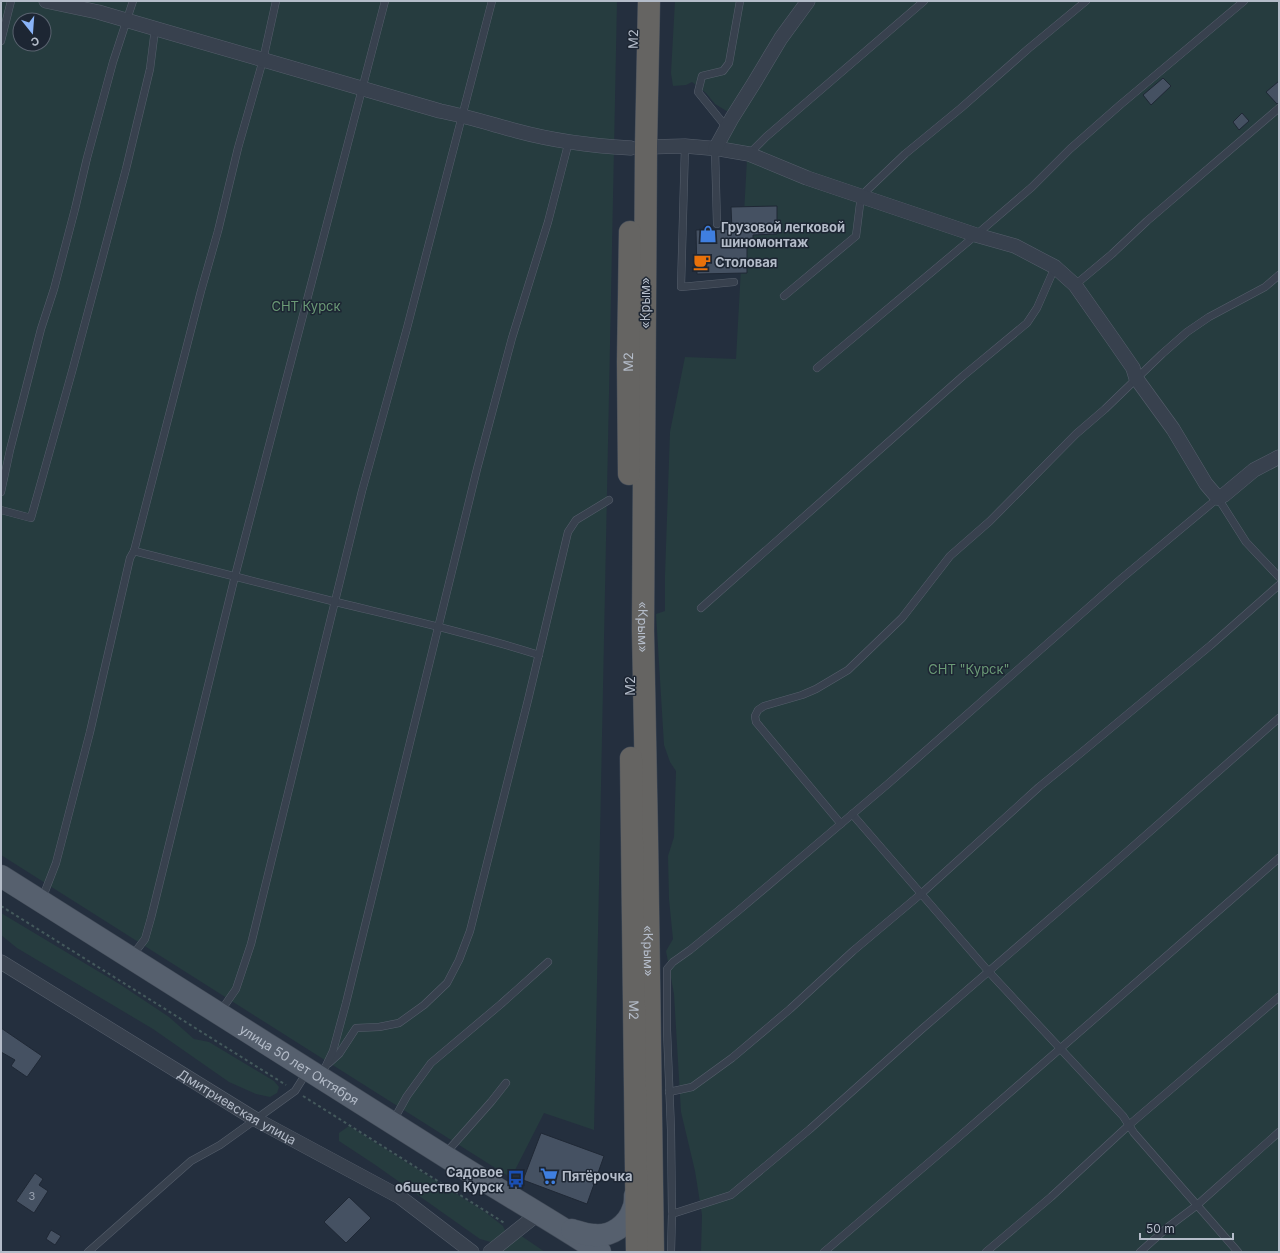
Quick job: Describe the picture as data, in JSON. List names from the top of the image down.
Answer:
{
  "streets": {
    "highway": ["М2", "«Крым»"],
    "main road": ["улица 50 лет Октября"],
    "street": ["Дмитриевская улица"]
  },
  "crossings": [
    ["М2", "«Крым»"]
  ],
  "parks": ["СНТ Курск", "СНТ \"Курск\""],
  "places": {
    "shop": ["Грузовой легковой шиномонтаж"],
    "cafe": ["Столовая"],
    "supermarket": ["Пятёрочка"],
    "bus stop": ["Садовое общество Курск"]
  },
  "house_numbers": ["3"],
  "scale_bar": "50 m",
  "north": "bottom"
}
